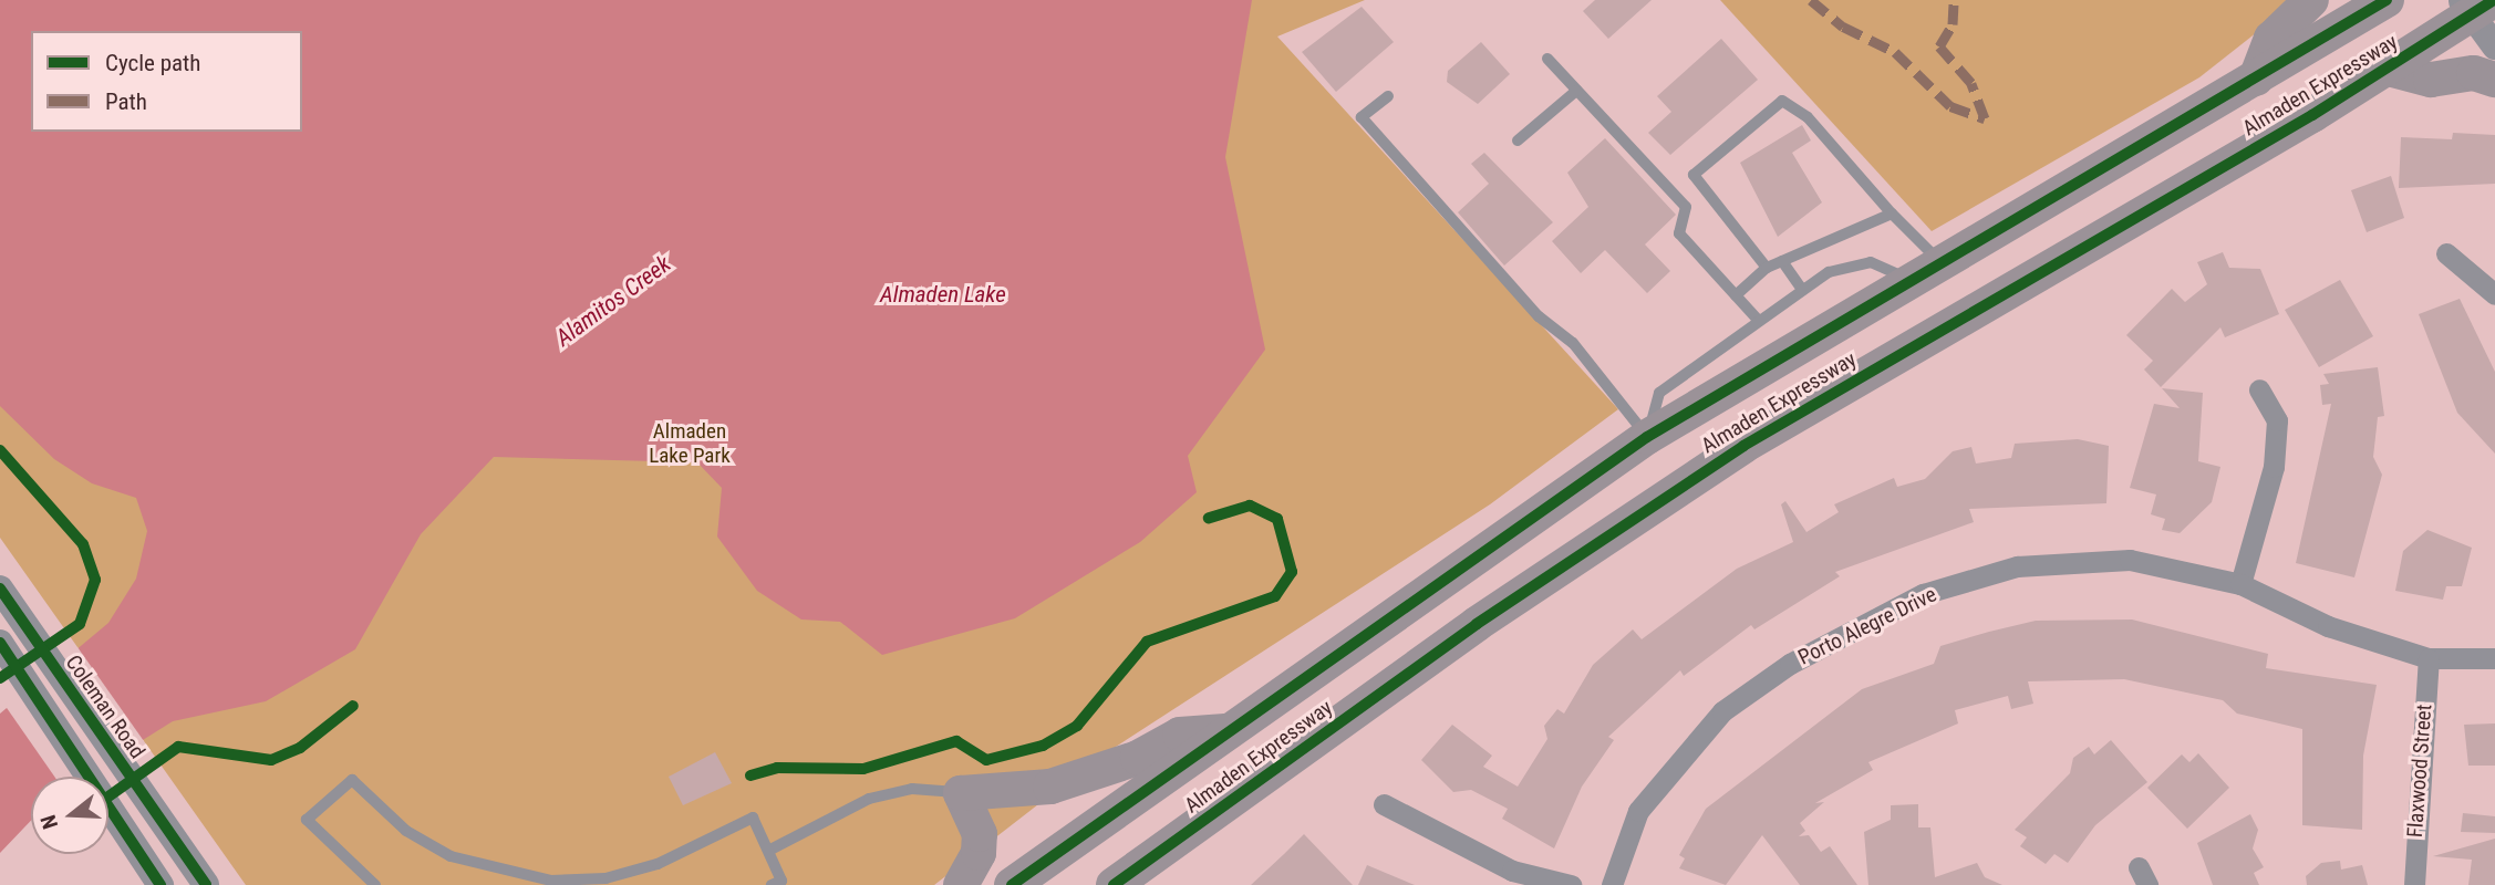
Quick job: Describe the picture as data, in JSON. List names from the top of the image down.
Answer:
{
  "streets": {
    "main road": ["Almaden Expressway"],
    "street": ["Porto Alegre Drive", "Coleman Road", "Flaxwood Street"]
  },
  "crossings": [
    ["Porto Alegre Drive", "Flaxwood Street"]
  ],
  "water": ["Almaden Lake", "Alamitos Creek"],
  "parks": ["Almaden Lake Park"],
  "legend": ["Cycle path", "Path"],
  "north": "left"
}
